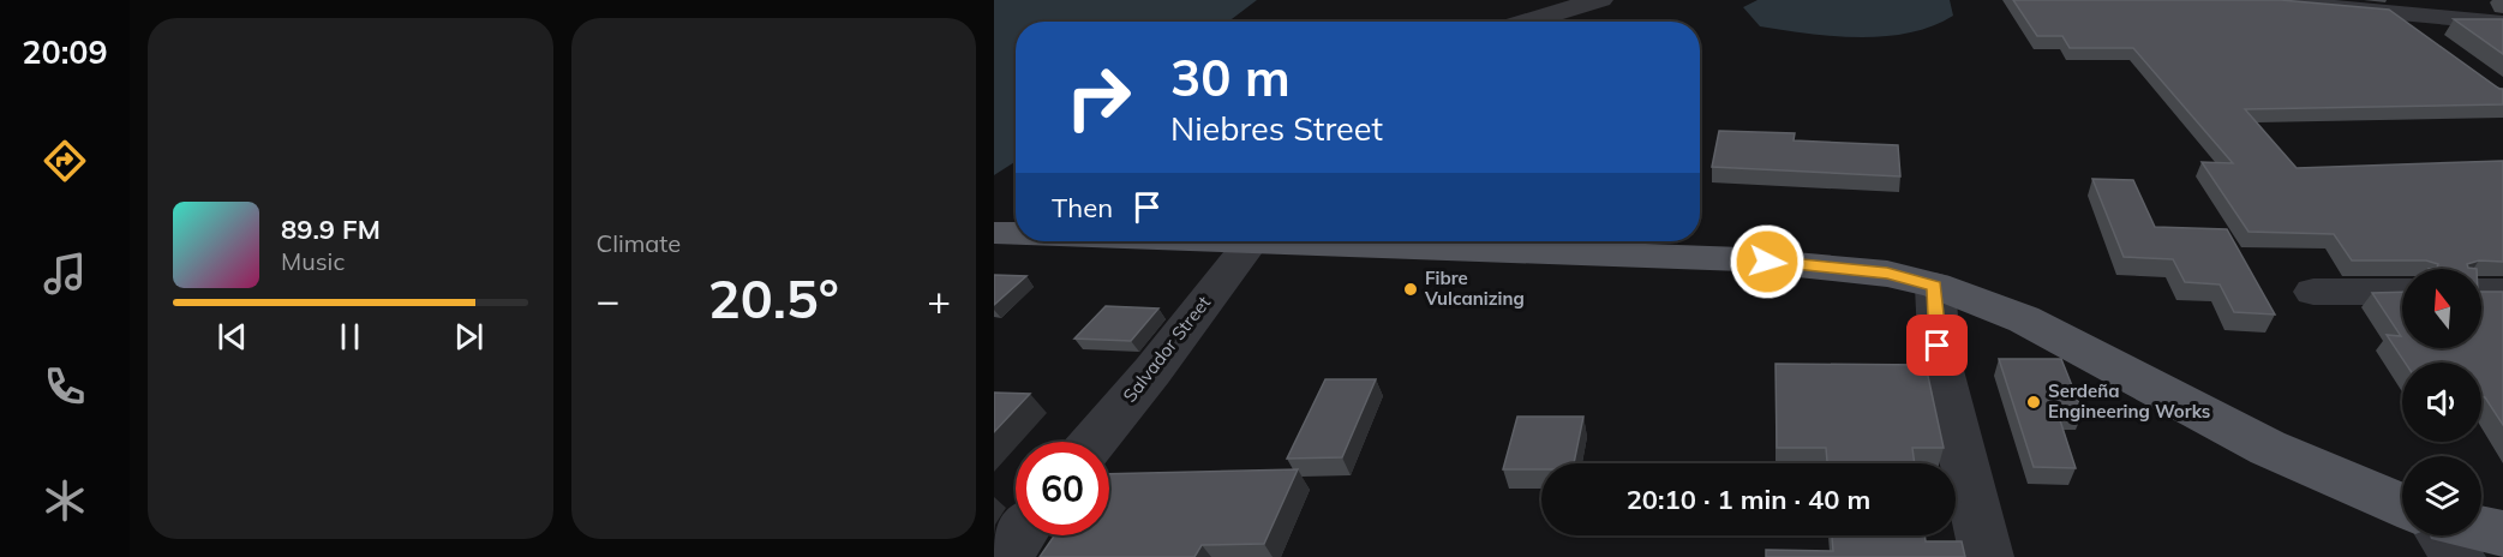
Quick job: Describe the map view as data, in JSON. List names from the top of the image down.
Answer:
{
  "streets": {
    "street": ["Salvador Street"]
  },
  "places": ["Fibre Vulcanizing", "Serdeña Engineering Works"],
  "north": "top",
  "page": {
    "tabs": "20:09",
    "tile": "Climate",
    "turn": ["30 m", "Niebres Street"],
    "then": "Then",
    "song": ["89.9 FM", "Music"],
    "heat": ["−", "20.5°", "+"],
    "limit": "60",
    "trip": "20:10 · 1 min · 40 m"
  }
}
